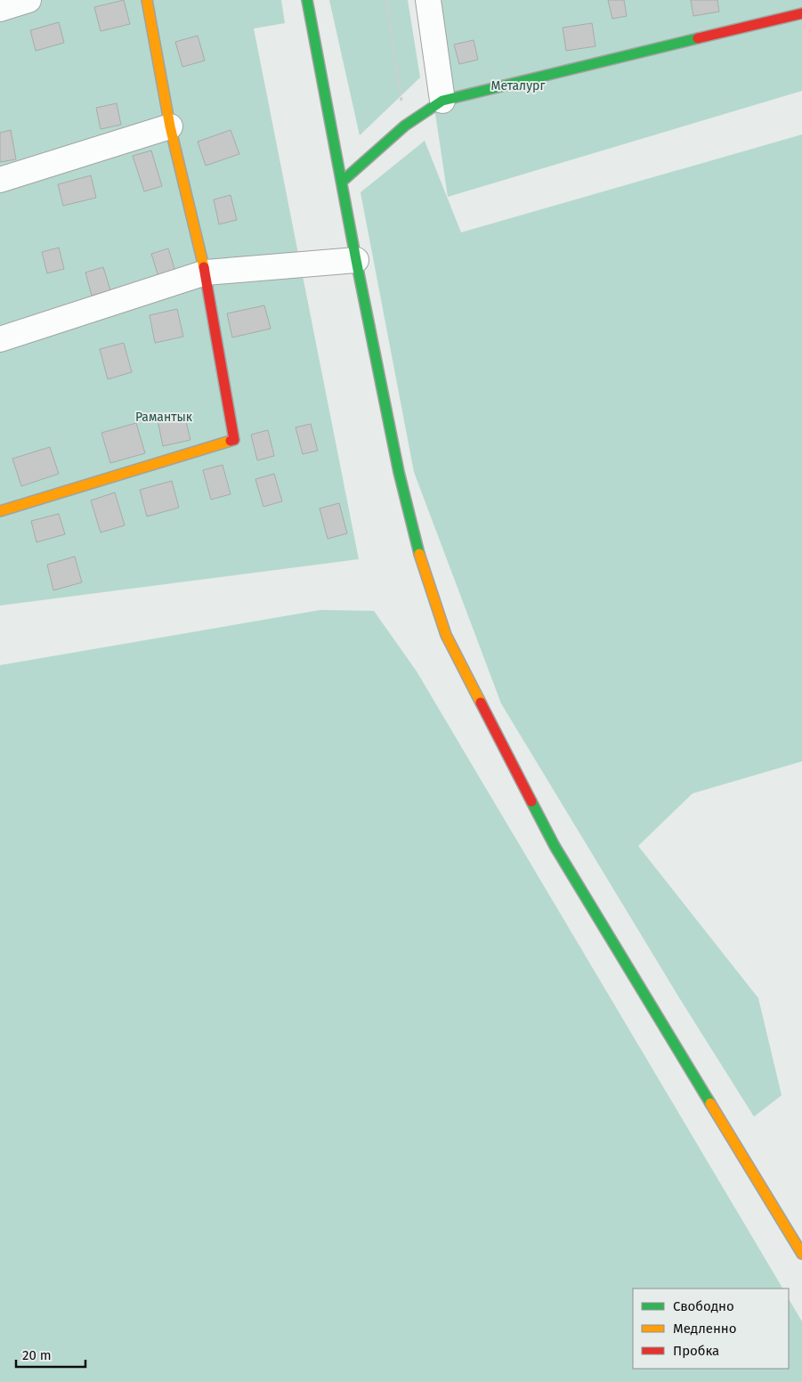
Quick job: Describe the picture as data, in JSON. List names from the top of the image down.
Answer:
{
  "parks": ["Металург", "Рамантык"],
  "legend": ["Свободно", "Медленно", "Пробка"],
  "scale_bar": "20 m"
}
